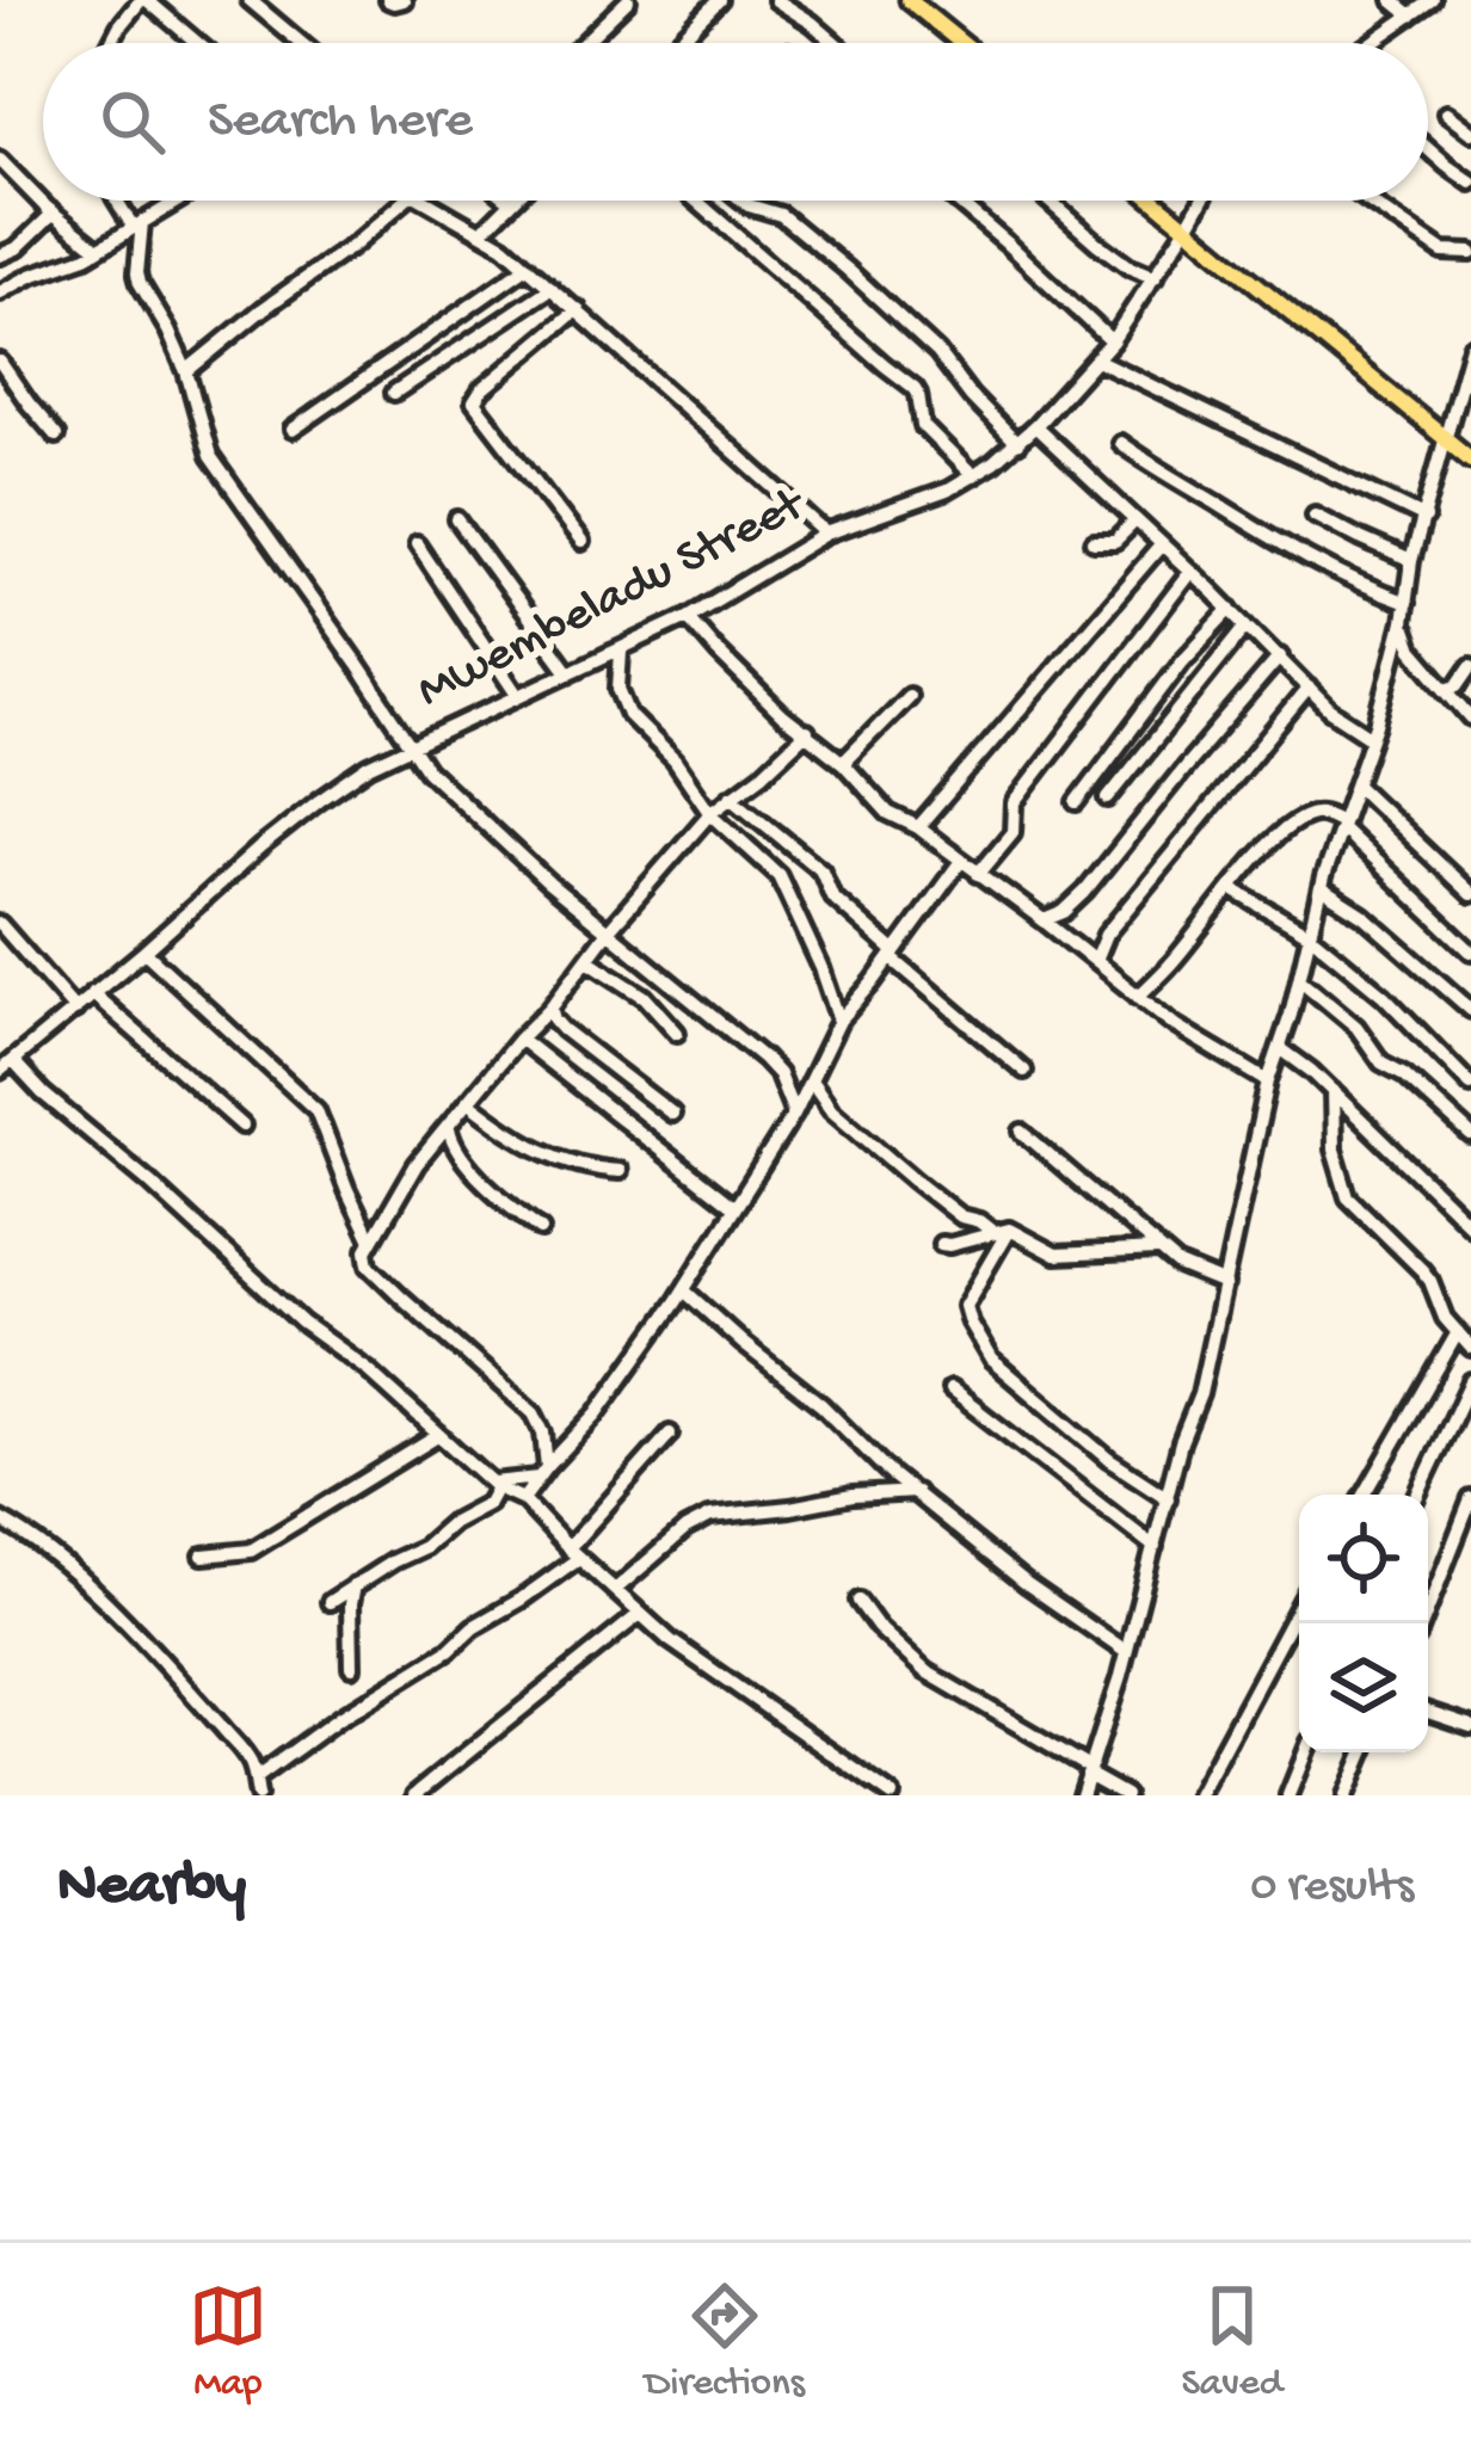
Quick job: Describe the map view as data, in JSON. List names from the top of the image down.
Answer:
{
  "streets": {
    "street": ["Mwembeladu Street"]
  },
  "page": {
    "search": "Search here",
    "heading": ["Nearby", "0 results"],
    "nav": ["Map", "Directions", "Saved"]
  }
}
